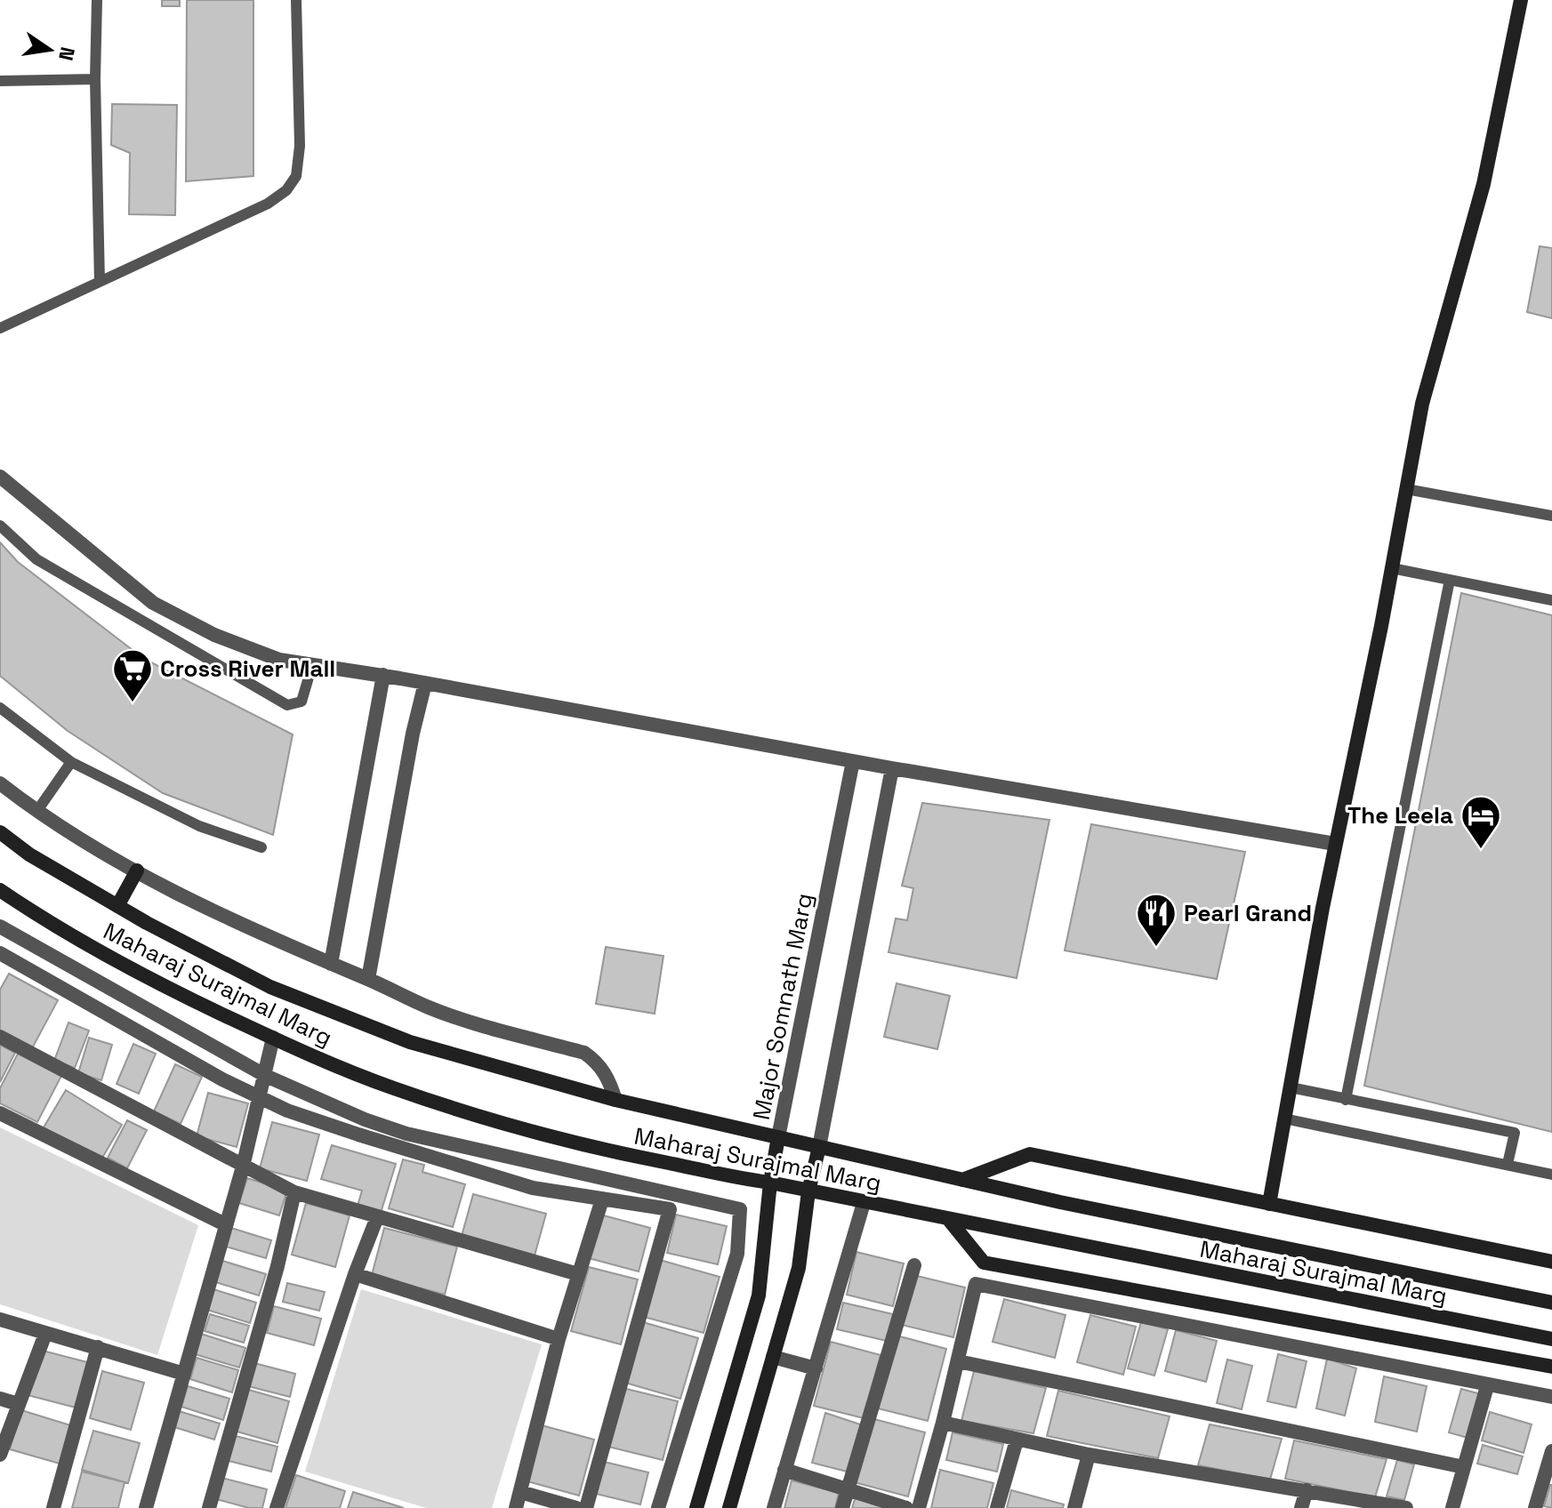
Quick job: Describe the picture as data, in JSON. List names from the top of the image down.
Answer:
{
  "streets": {
    "main road": ["Maharaj Surajmal Marg", "Major Somnath Marg"]
  },
  "crossings": [
    ["Maharaj Surajmal Marg", "Major Somnath Marg"]
  ],
  "places": {
    "supermarket": ["Cross River Mall"],
    "hotel": ["The Leela"],
    "restaurant": ["Pearl Grand"]
  },
  "north": "right"
}
